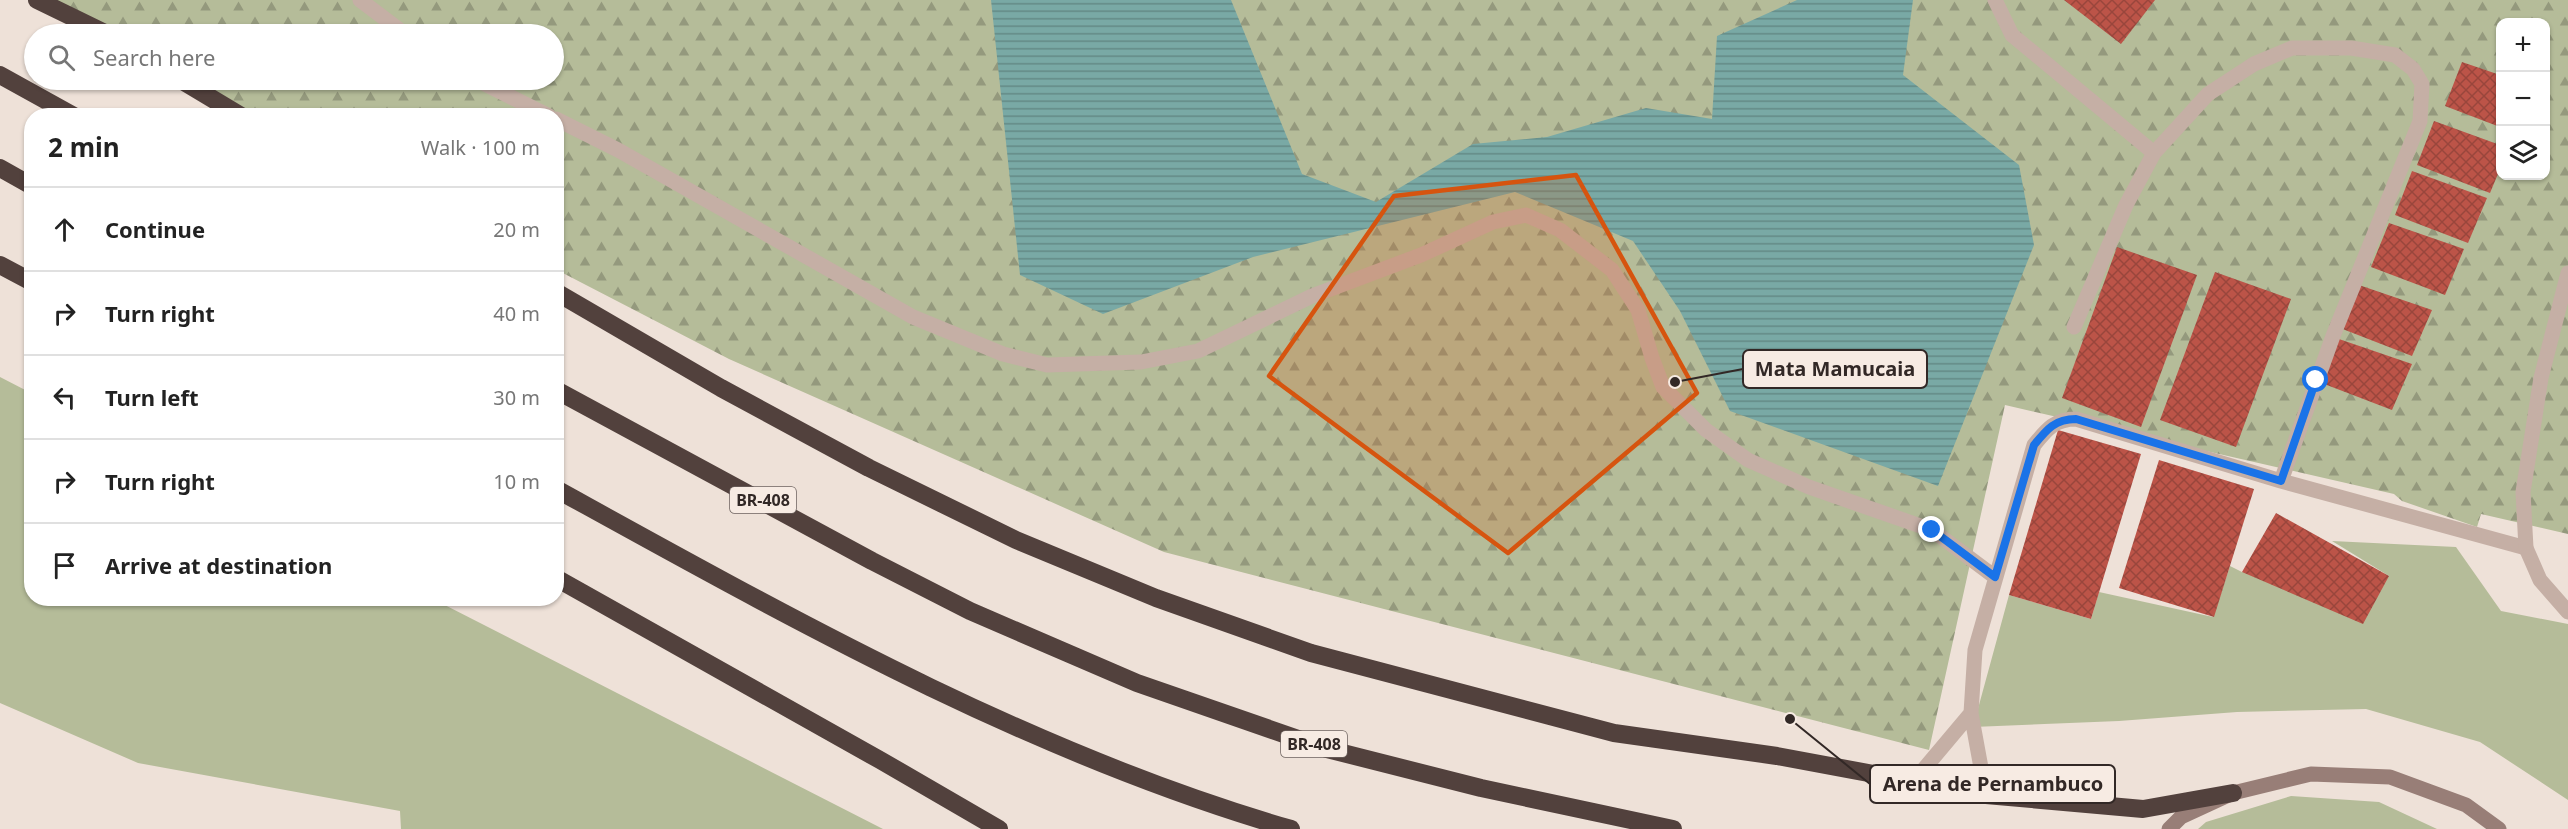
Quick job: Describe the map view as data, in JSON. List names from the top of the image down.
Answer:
{
  "streets": {
    "highway": ["BR-408"]
  },
  "places": ["Mata Mamucaia", "Arena de Pernambuco"],
  "page": {
    "map_buttons": ["+", "−"],
    "search": "Search here",
    "heading": ["2 min", "Walk · 100 m"],
    "list": [
      ["Continue", "20 m"],
      ["Turn right", "40 m"],
      ["Turn left", "30 m"],
      ["Turn right", "10 m"],
      "Arrive at destination"
    ]
  }
}
